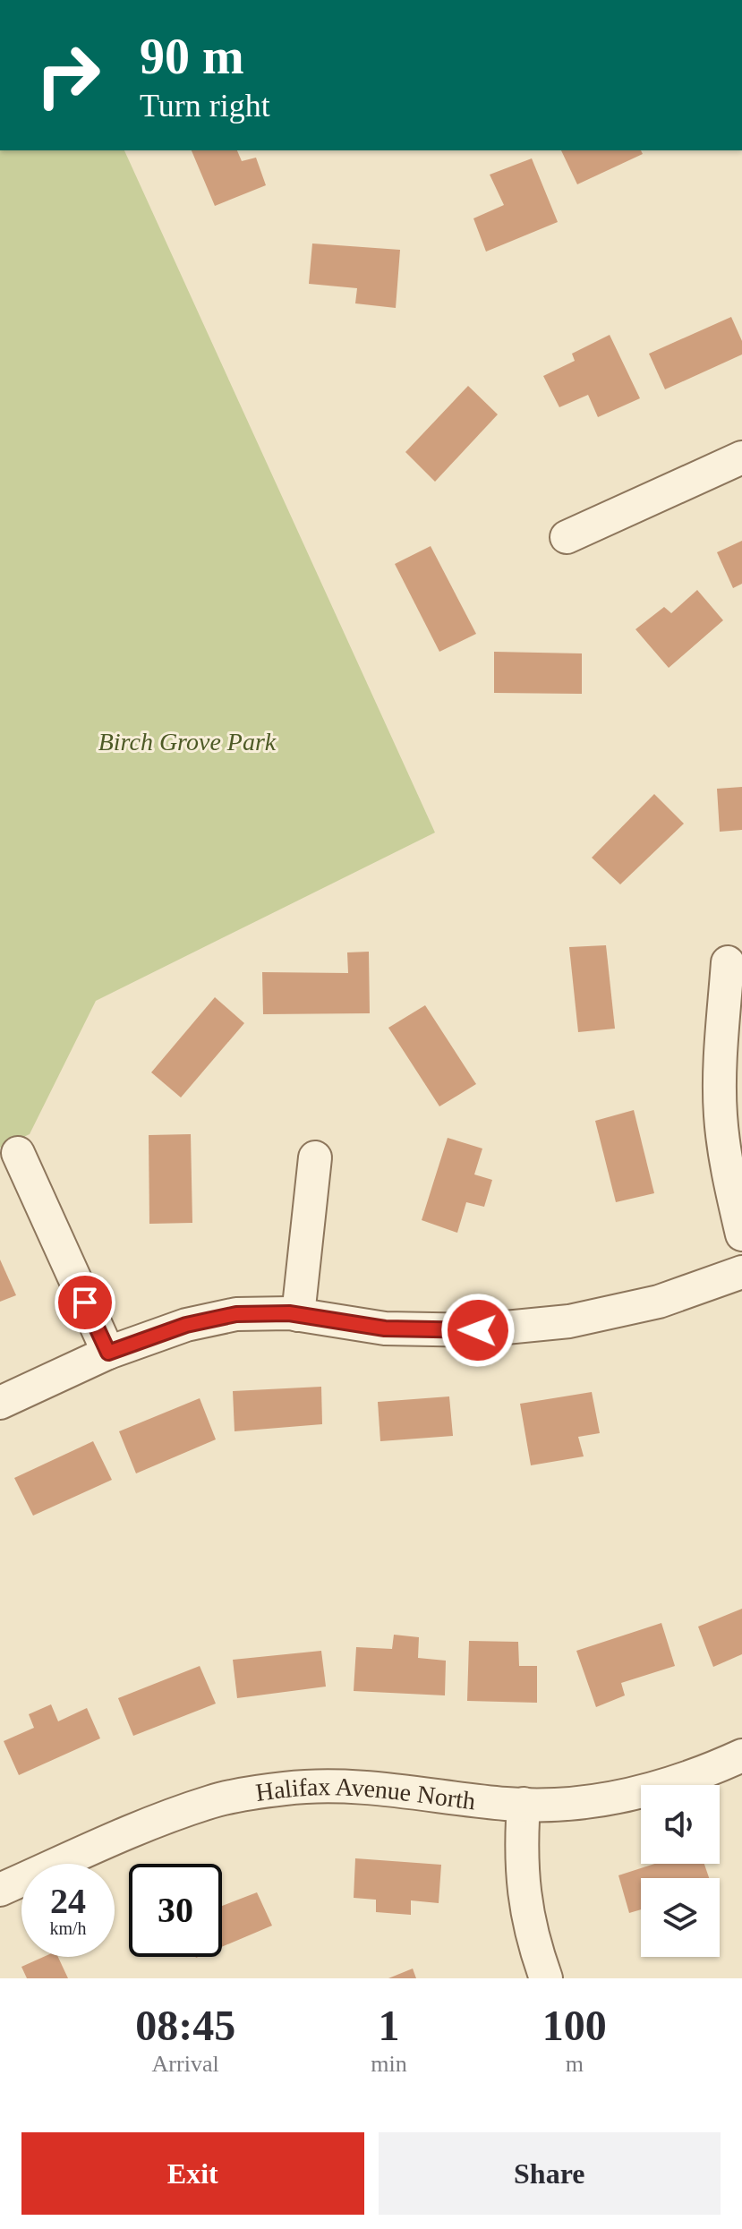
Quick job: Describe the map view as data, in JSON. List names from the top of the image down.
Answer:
{
  "streets": {
    "street": ["Halifax Avenue North"]
  },
  "parks": ["Birch Grove Park"],
  "page": {
    "turn": ["90 m", "Turn right"],
    "speed": "24 km/h",
    "limit": "30",
    "eta": [
      "08:45",
      "Arrival",
      "1",
      "min",
      "100",
      "m"
    ],
    "buttons": ["Exit", "Share"]
  }
}
